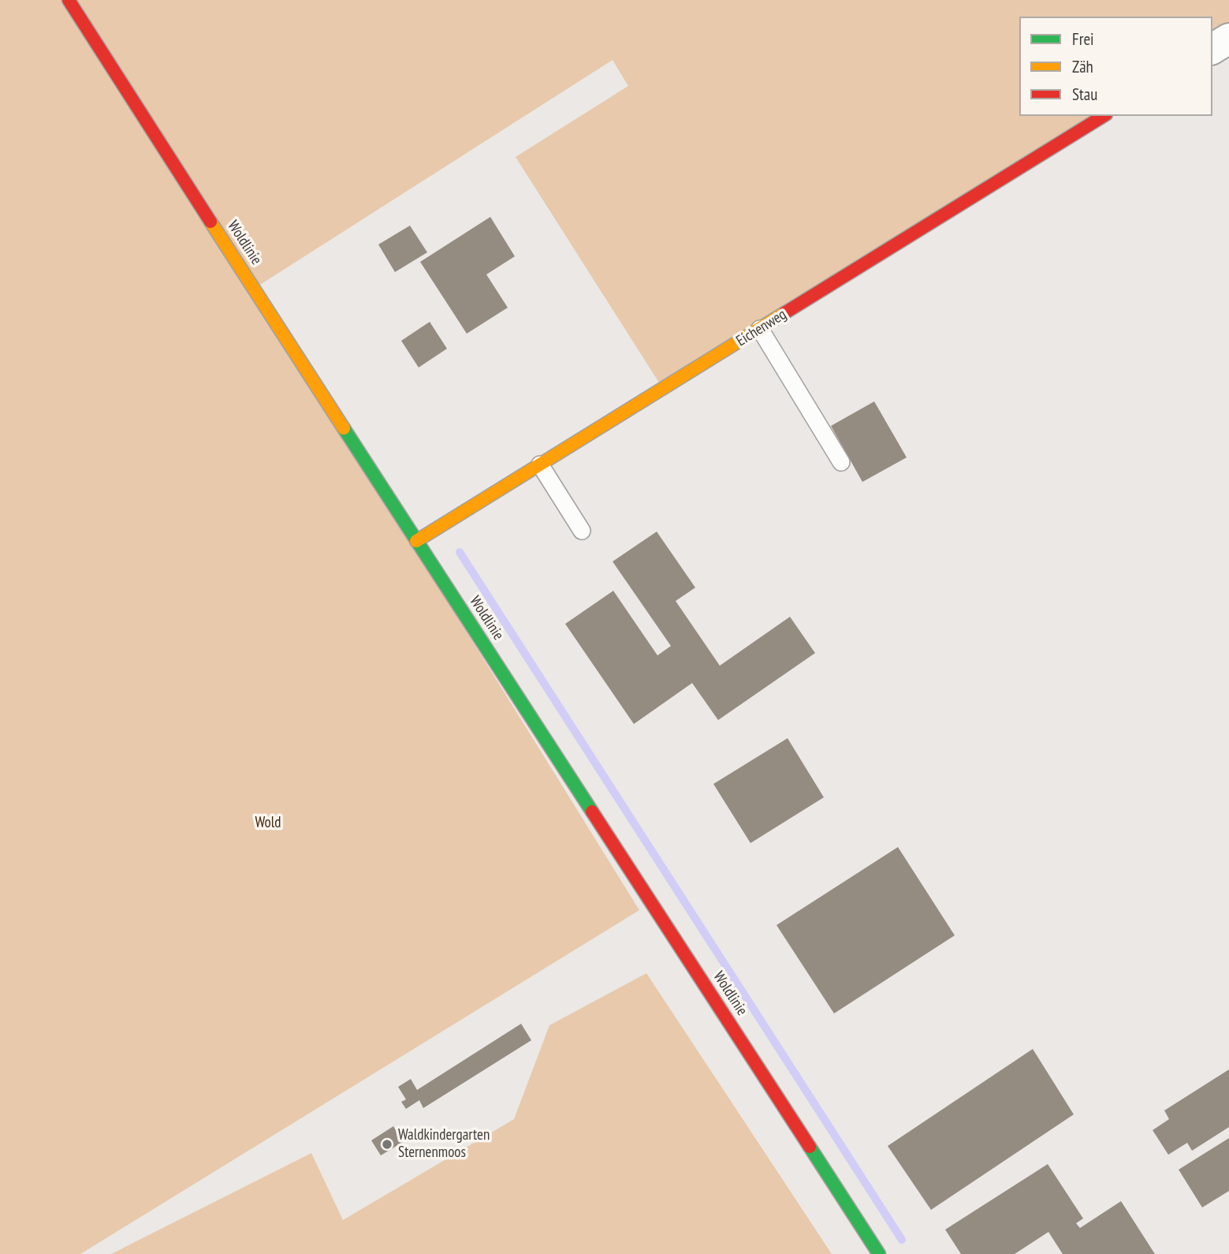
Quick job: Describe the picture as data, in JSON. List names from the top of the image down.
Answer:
{
  "streets": {
    "street": ["Woldlinie", "Eichenweg"]
  },
  "crossings": [
    ["Woldlinie", "Eichenweg"]
  ],
  "parks": ["Wold"],
  "places": ["Waldkindergarten Sternenmoos"],
  "legend": ["Frei", "Zäh", "Stau"]
}
